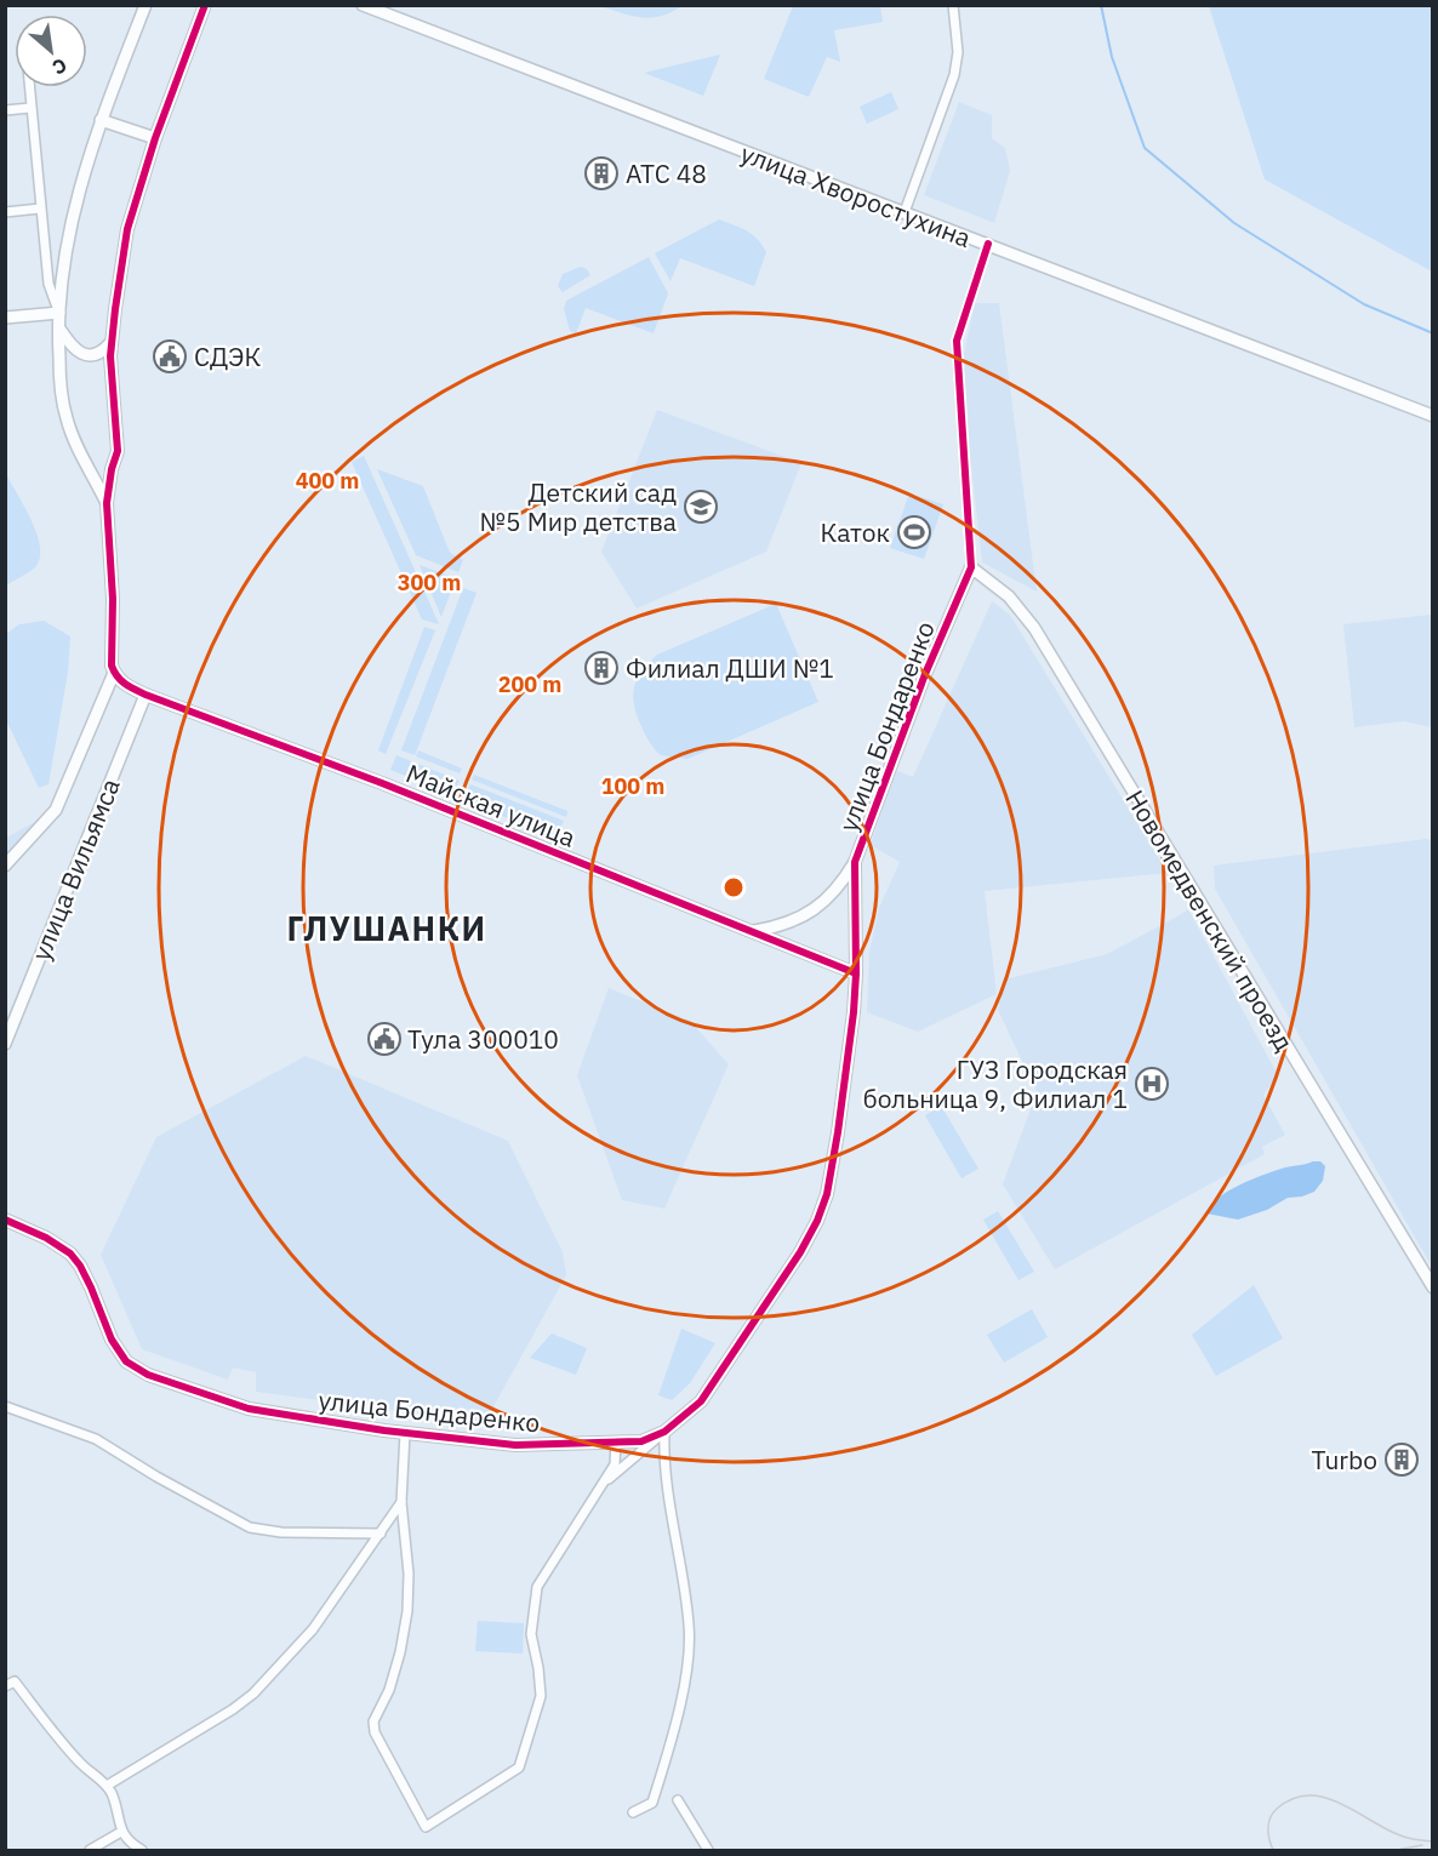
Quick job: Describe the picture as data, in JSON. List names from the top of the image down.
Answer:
{
  "streets": {
    "street": [
      "улица Хворостухина",
      "улица Бондаренко",
      "Майская улица",
      "улица Вильямса",
      "Новомедвенский проезд"
    ]
  },
  "crossings": [
    ["улица Хворостухина", "улица Бондаренко"],
    ["улица Бондаренко", "Майская улица"],
    ["улица Бондаренко", "Новомедвенский проезд"],
    ["Майская улица", "улица Вильямса"]
  ],
  "districts": ["ГЛУШАНКИ"],
  "places": {
    "building": ["АТС 48", "Филиал ДШИ №1", "Turbo"],
    "public building": ["СДЭК", "Тула 300010"],
    "school or university": ["Детский сад №5 Мир детства"],
    "sports": ["Каток"],
    "hospital": ["ГУЗ Городская больница 9, Филиал 1"]
  },
  "north": "bottom right",
  "rings": [
    "400 m",
    "300 m",
    "200 m",
    "100 m"
  ]
}
